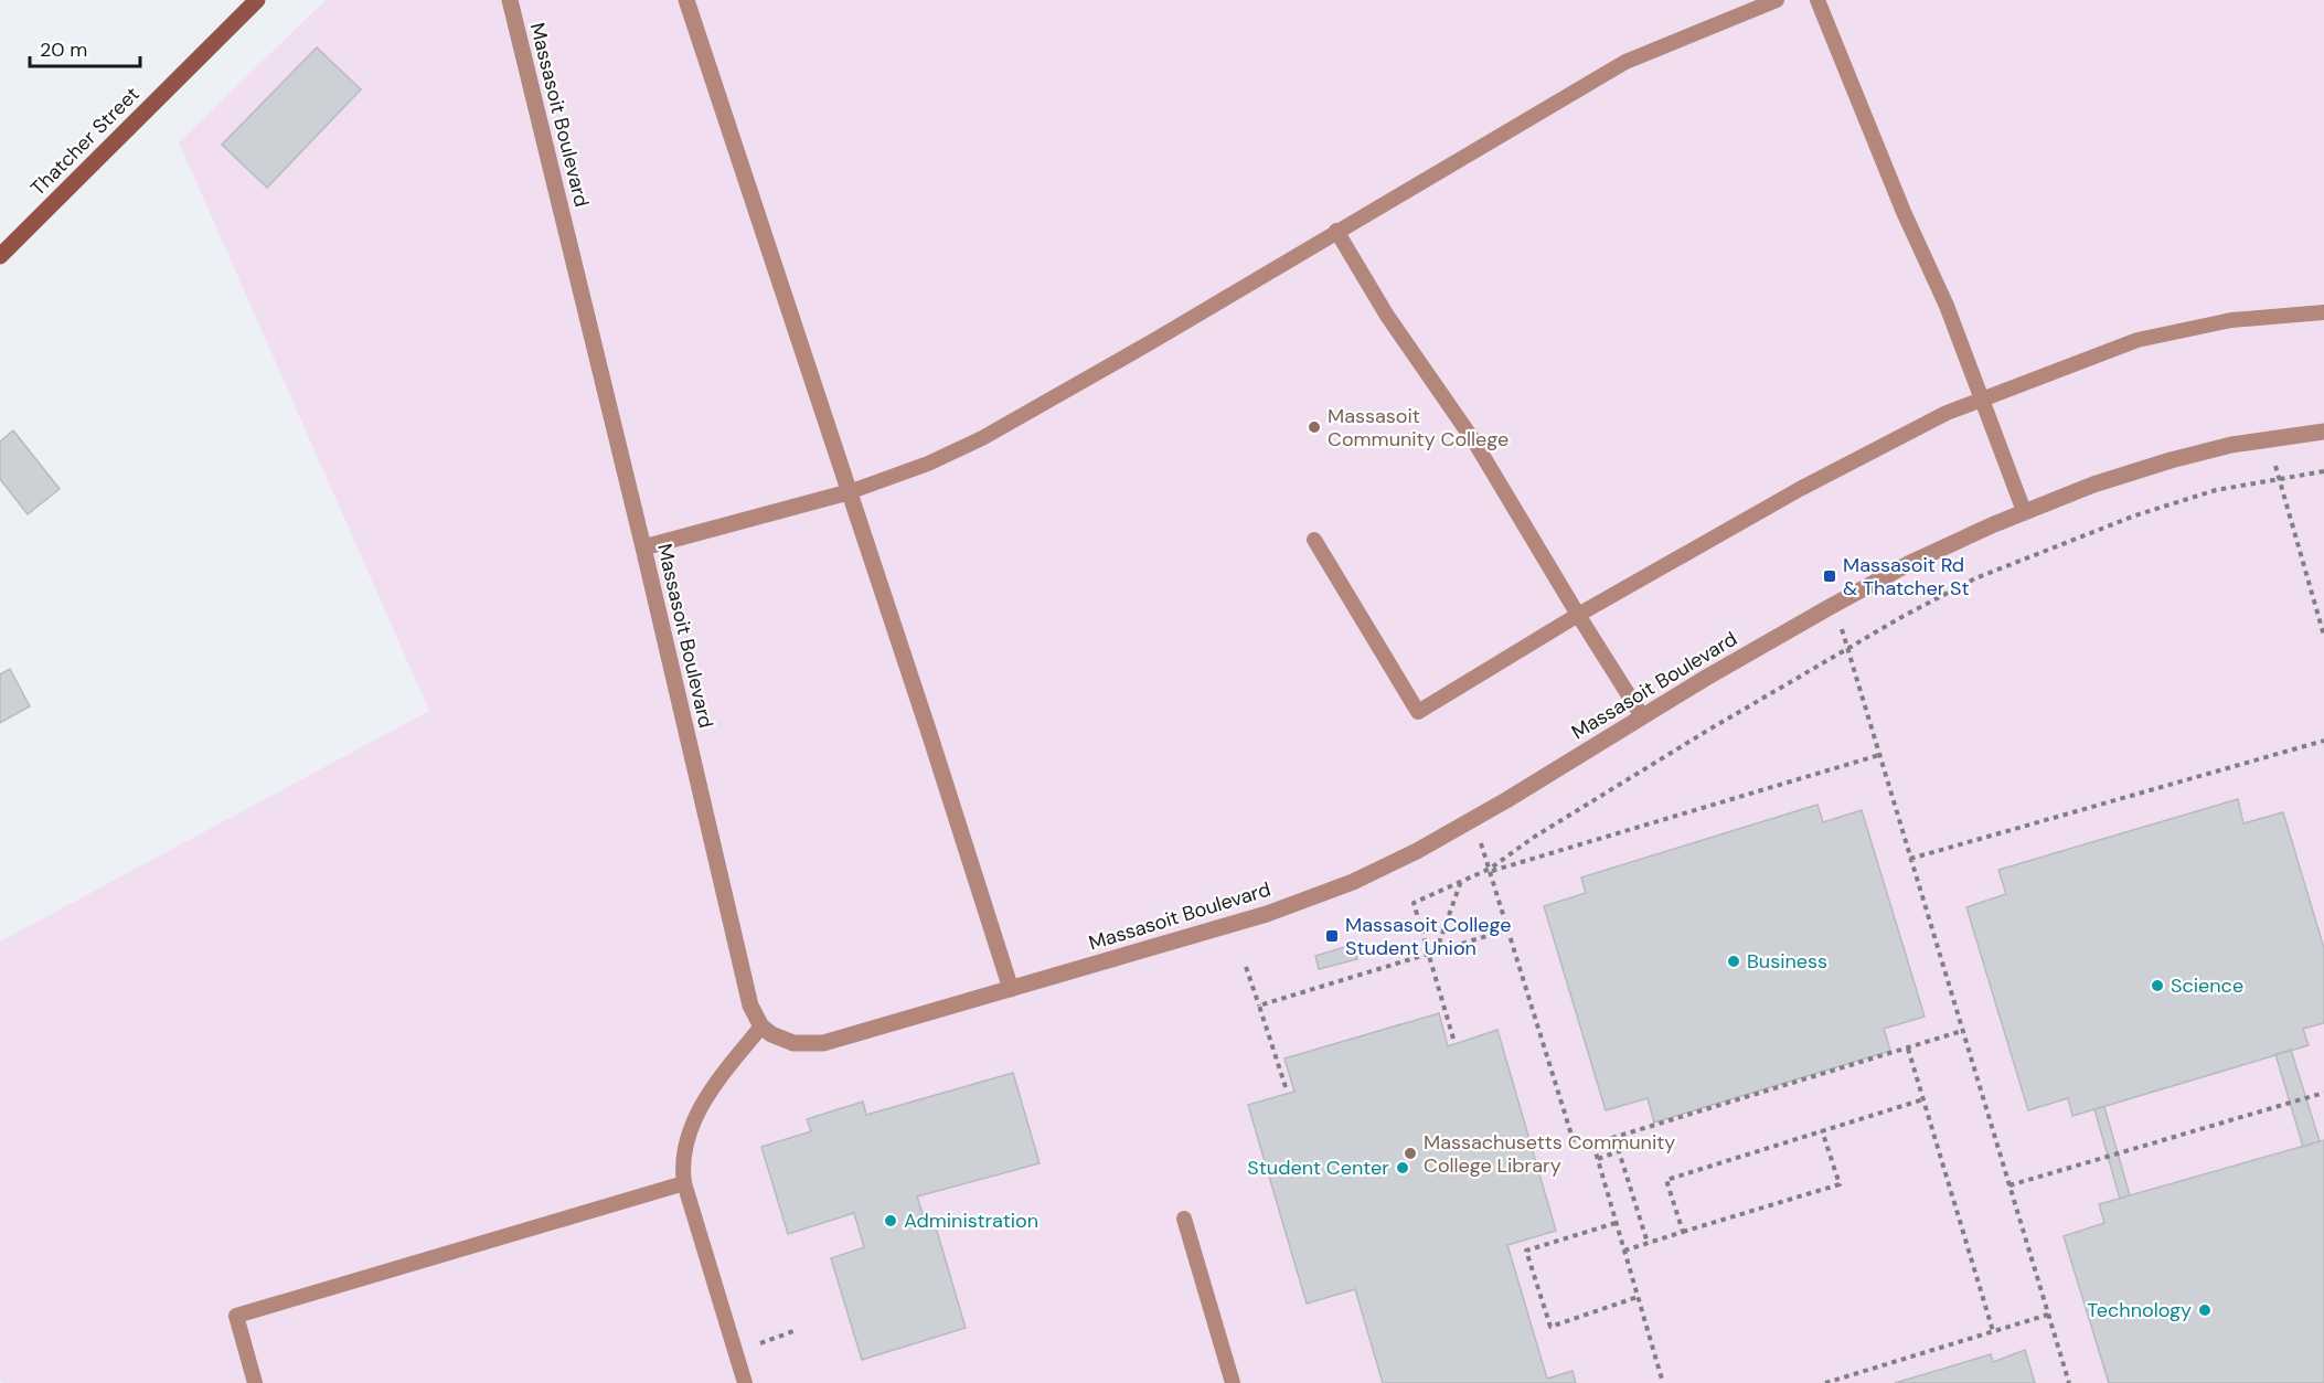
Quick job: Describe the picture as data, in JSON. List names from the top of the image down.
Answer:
{
  "streets": {
    "street": ["Massasoit Boulevard", "Thatcher Street"]
  },
  "places": {
    "other": [
      "Massasoit Community College",
      "Business",
      "Science",
      "Massachusetts Community College Library",
      "Student Center",
      "Administration",
      "Technology"
    ],
    "transit": ["Massasoit Rd & Thatcher St", "Massasoit College Student Union"]
  },
  "scale_bar": "20 m"
}
